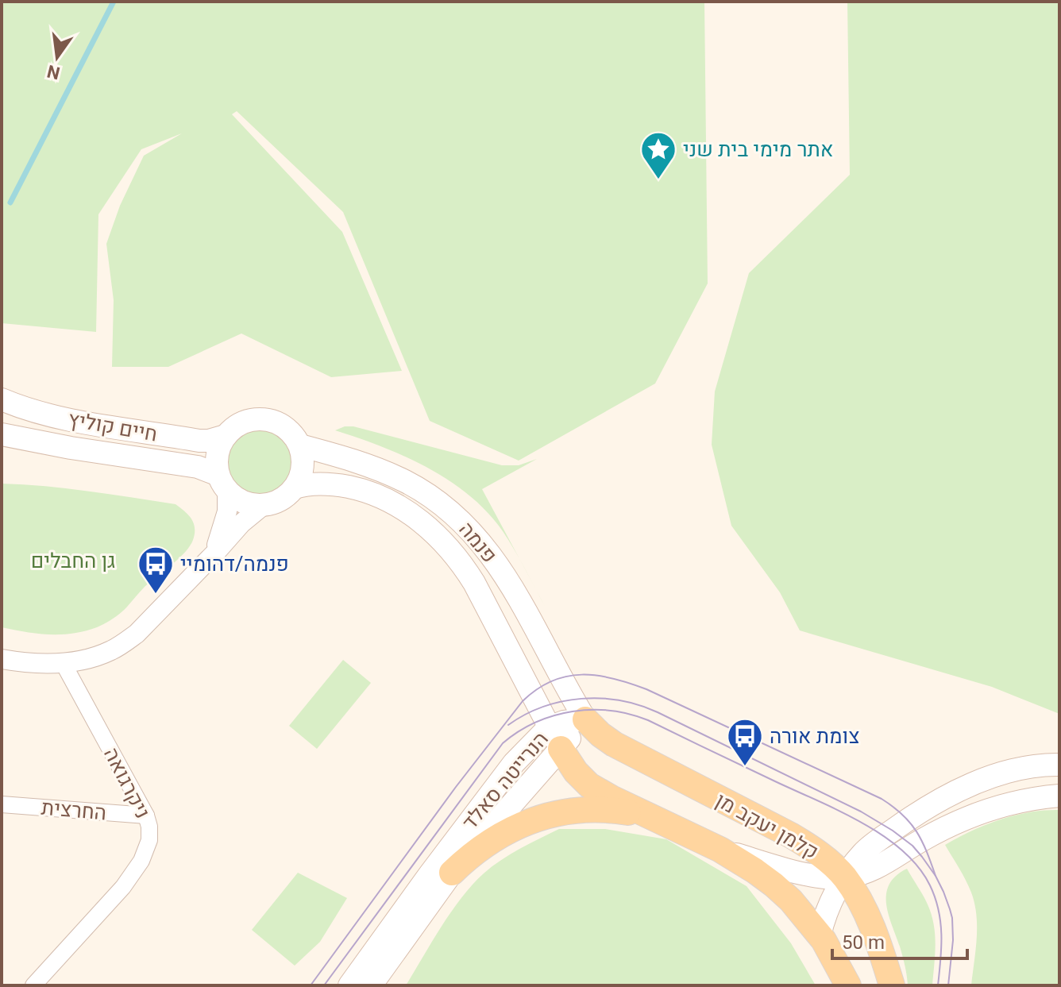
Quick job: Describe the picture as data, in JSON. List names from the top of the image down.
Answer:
{
  "streets": {
    "main road": [
      "חיים קוליץ",
      "פנמה",
      "הנרייטה סאלד",
      "קלמן יעקב מן"
    ],
    "street": ["ניקרגואה", "החרצית"]
  },
  "crossings": [
    ["חיים קוליץ", "פנמה"],
    ["פנמה", "הנרייטה סאלד"],
    ["פנמה", "קלמן יעקב מן"],
    ["הנרייטה סאלד", "קלמן יעקב מן"],
    ["ניקרגואה", "החרצית"]
  ],
  "parks": ["גן החבלים"],
  "places": {
    "place": ["אתר מימי בית שני"],
    "bus stop": ["פנמה/דהומיי", "צומת אורה"]
  },
  "scale_bar": "50 m",
  "north": "bottom"
}
